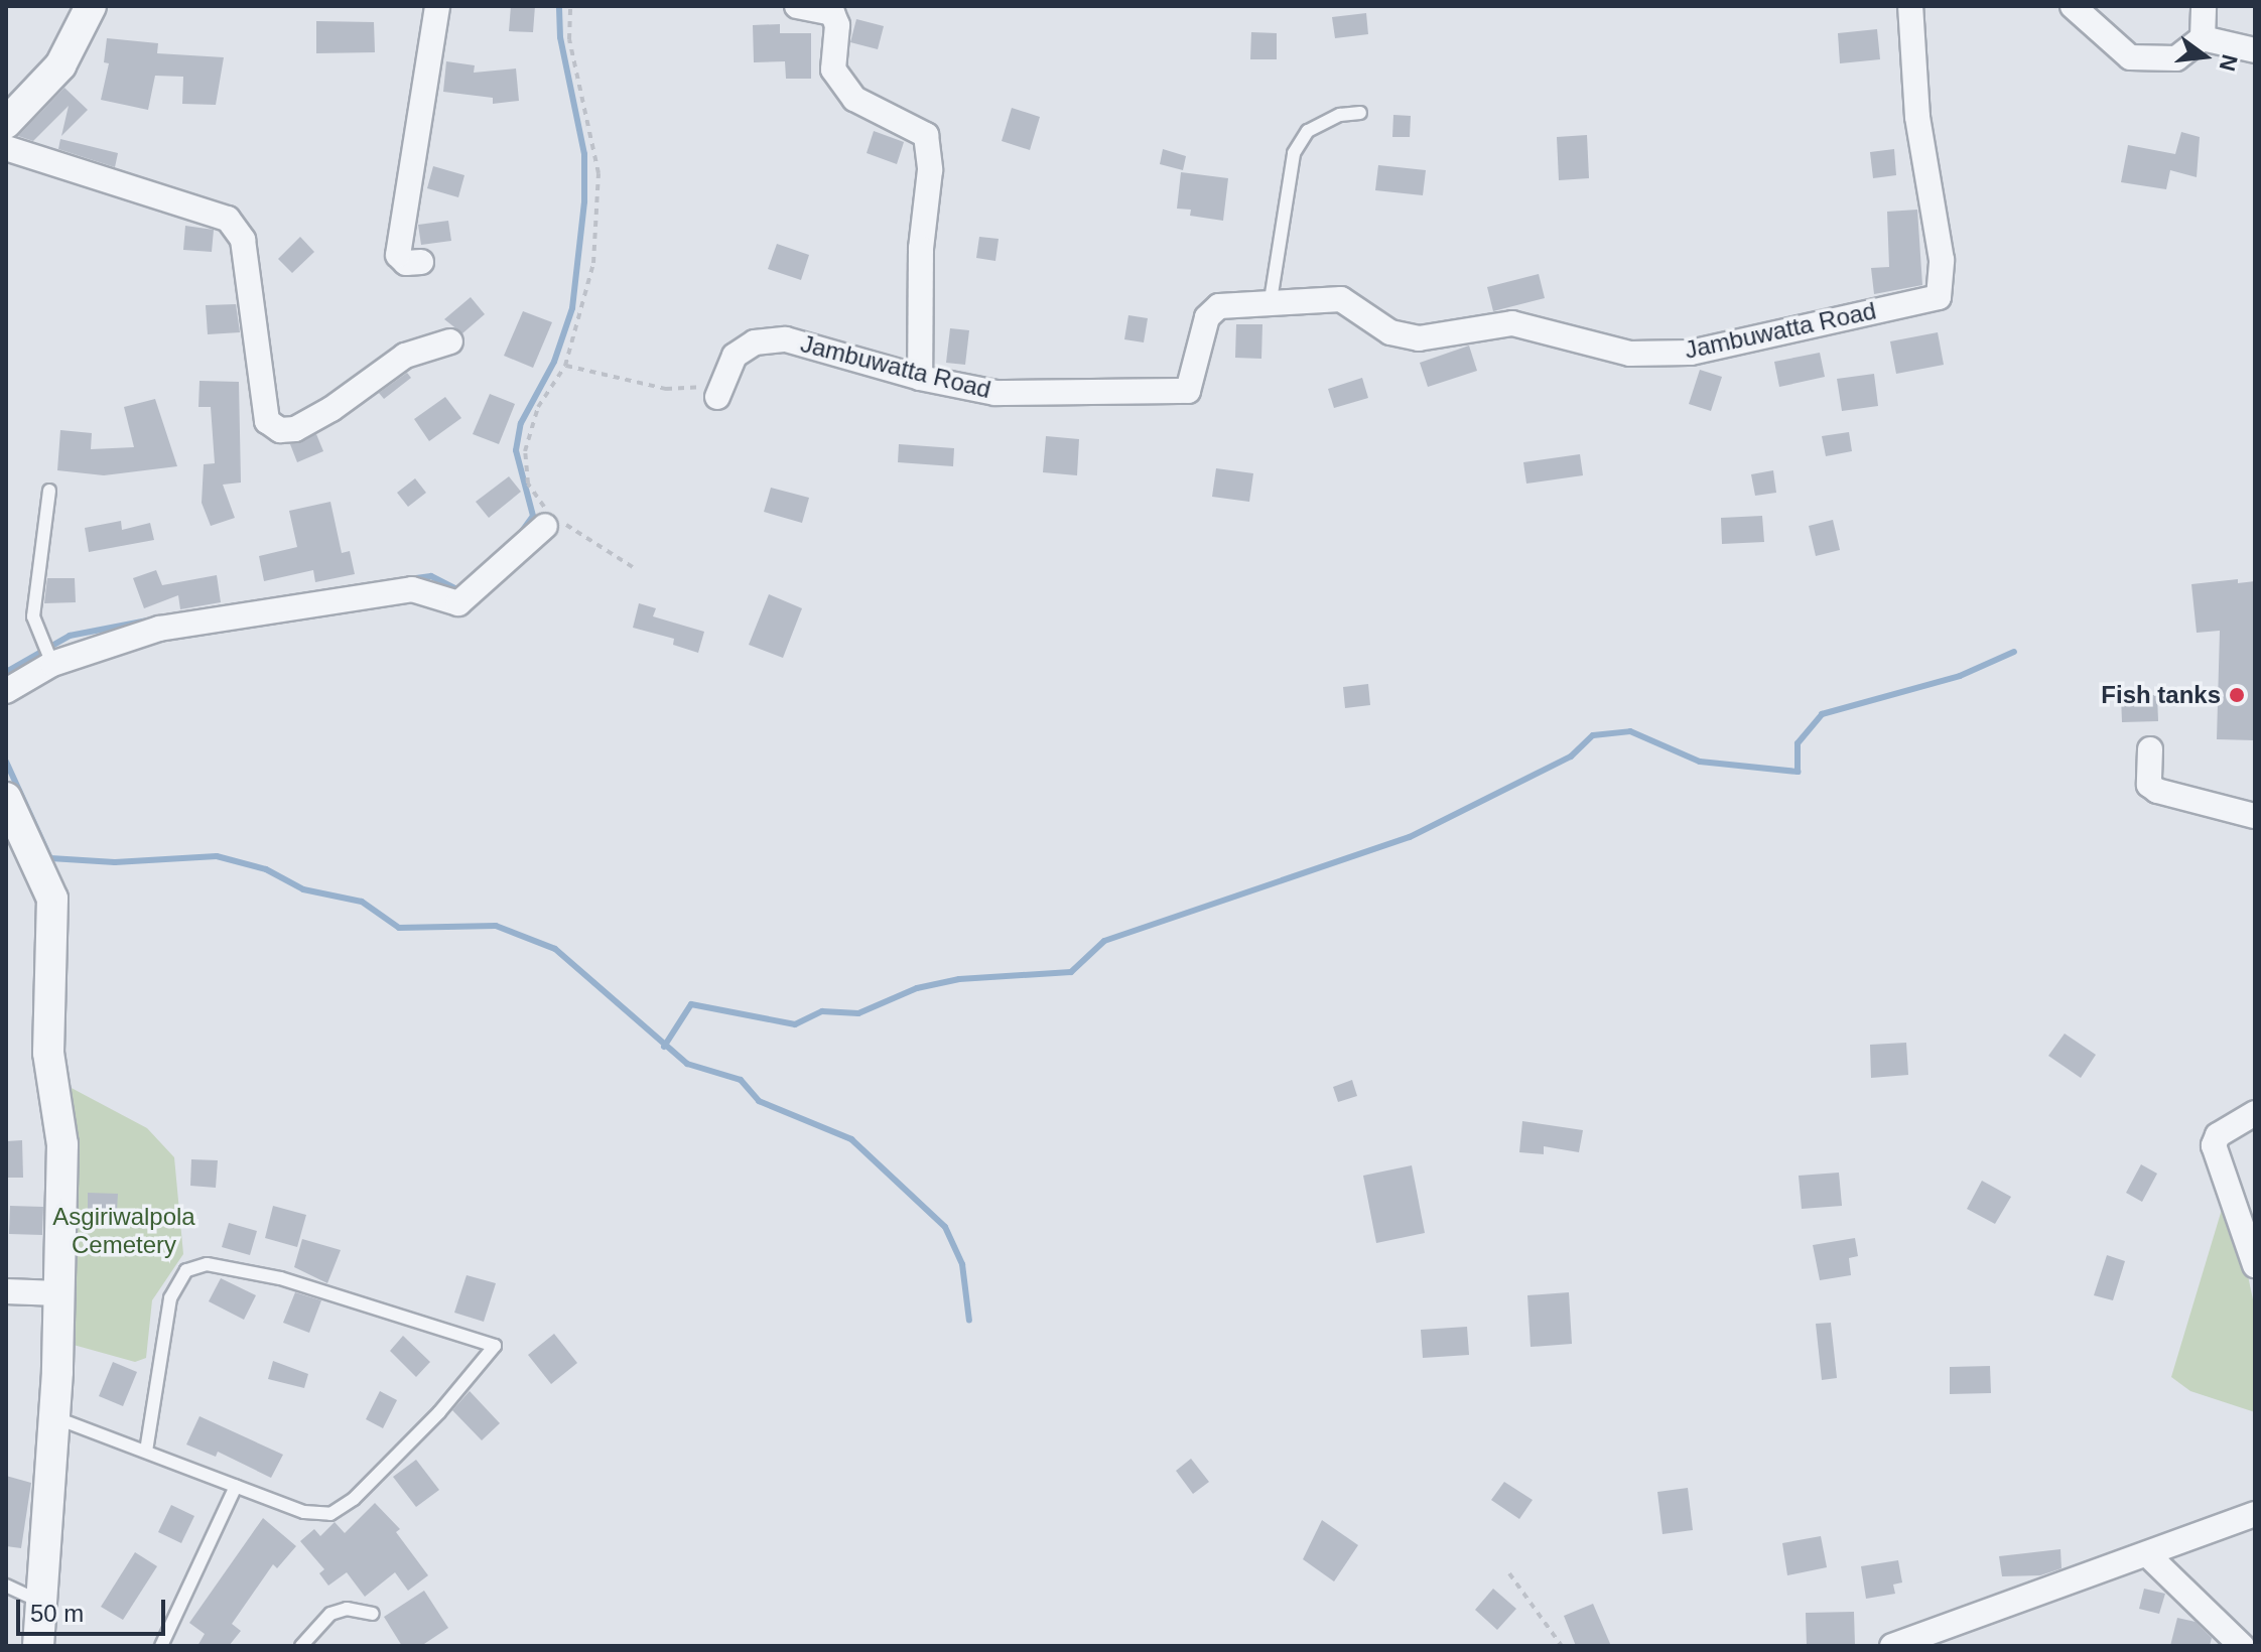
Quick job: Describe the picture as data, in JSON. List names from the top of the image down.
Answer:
{
  "streets": {
    "street": ["Jambuwatta Road"]
  },
  "parks": ["Asgiriwalpola Cemetery"],
  "places": ["Fish tanks"],
  "scale_bar": "50 m",
  "north": "right"
}
